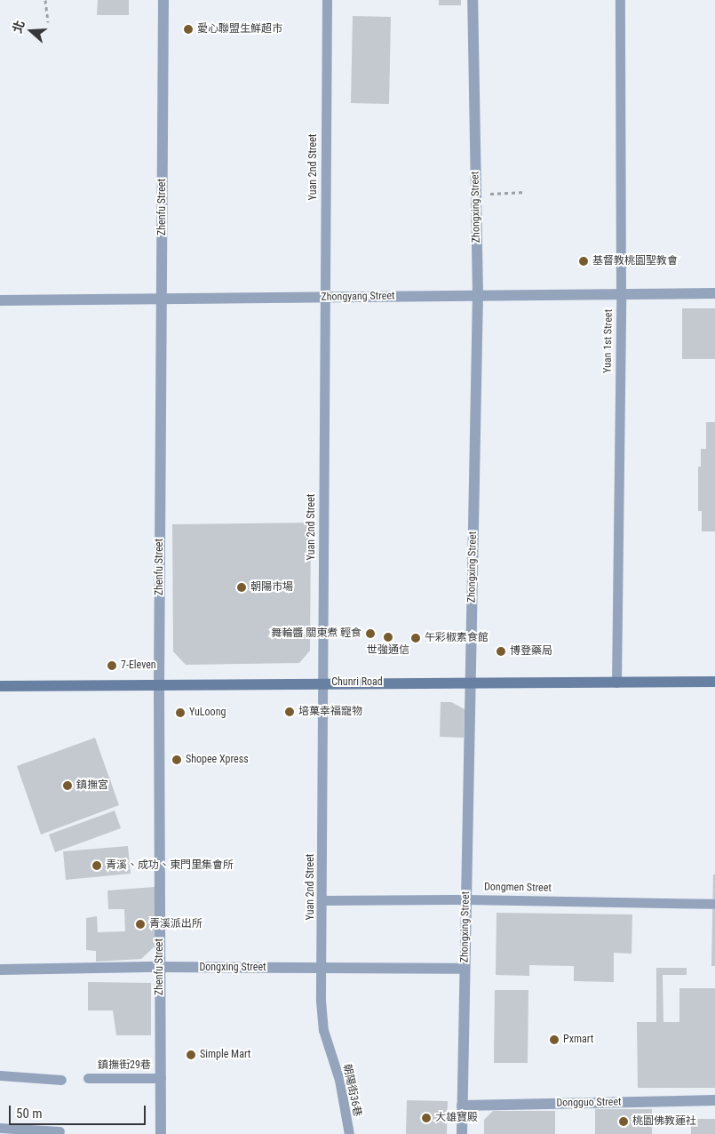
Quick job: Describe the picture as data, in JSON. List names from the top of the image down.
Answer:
{
  "streets": {
    "street": [
      "Zhenfu Street",
      "Zhongxing Street",
      "Zhongyang Street",
      "Chunri Road",
      "Dongxing Street",
      "Dongguo Street"
    ],
    "lane": [
      "Yuan 2nd Street",
      "Yuan 1st Street",
      "Dongmen Street",
      "鎮撫街29巷",
      "朝陽街36巷"
    ]
  },
  "crossings": [
    ["Yuan 2nd Street", "Zhongyang Street"],
    ["Yuan 2nd Street", "Chunri Road"],
    ["Yuan 2nd Street", "Dongmen Street"],
    ["Yuan 2nd Street", "Dongxing Street"],
    ["Yuan 2nd Street", "朝陽街36巷"],
    ["Zhenfu Street", "Zhongyang Street"],
    ["Zhenfu Street", "Chunri Road"],
    ["Zhenfu Street", "Dongxing Street"],
    ["Zhenfu Street", "鎮撫街29巷"],
    ["Zhongxing Street", "Zhongyang Street"],
    ["Zhongxing Street", "Chunri Road"],
    ["Zhongxing Street", "Dongmen Street"],
    ["Zhongxing Street", "Dongxing Street"],
    ["Zhongxing Street", "Dongguo Street"],
    ["Zhongyang Street", "Yuan 1st Street"],
    ["Yuan 1st Street", "Chunri Road"]
  ],
  "places": [
    "愛心聯盟生鮮超市",
    "基督教桃園聖教會",
    "朝陽市場",
    "舞輪醬 關東煮 輕食",
    "世強通信",
    "午彩椒素食館",
    "博登藥局",
    "7-Eleven",
    "培菓幸福寵物",
    "YuLoong",
    "Shopee Xpress",
    "鎮撫宮",
    "青溪、成功、東門里集會所",
    "青溪派出所",
    "Pxmart",
    "Simple Mart",
    "大雄寶殿",
    "桃園佛教蓮社"
  ],
  "scale_bar": "50 m",
  "north": "left"
}
